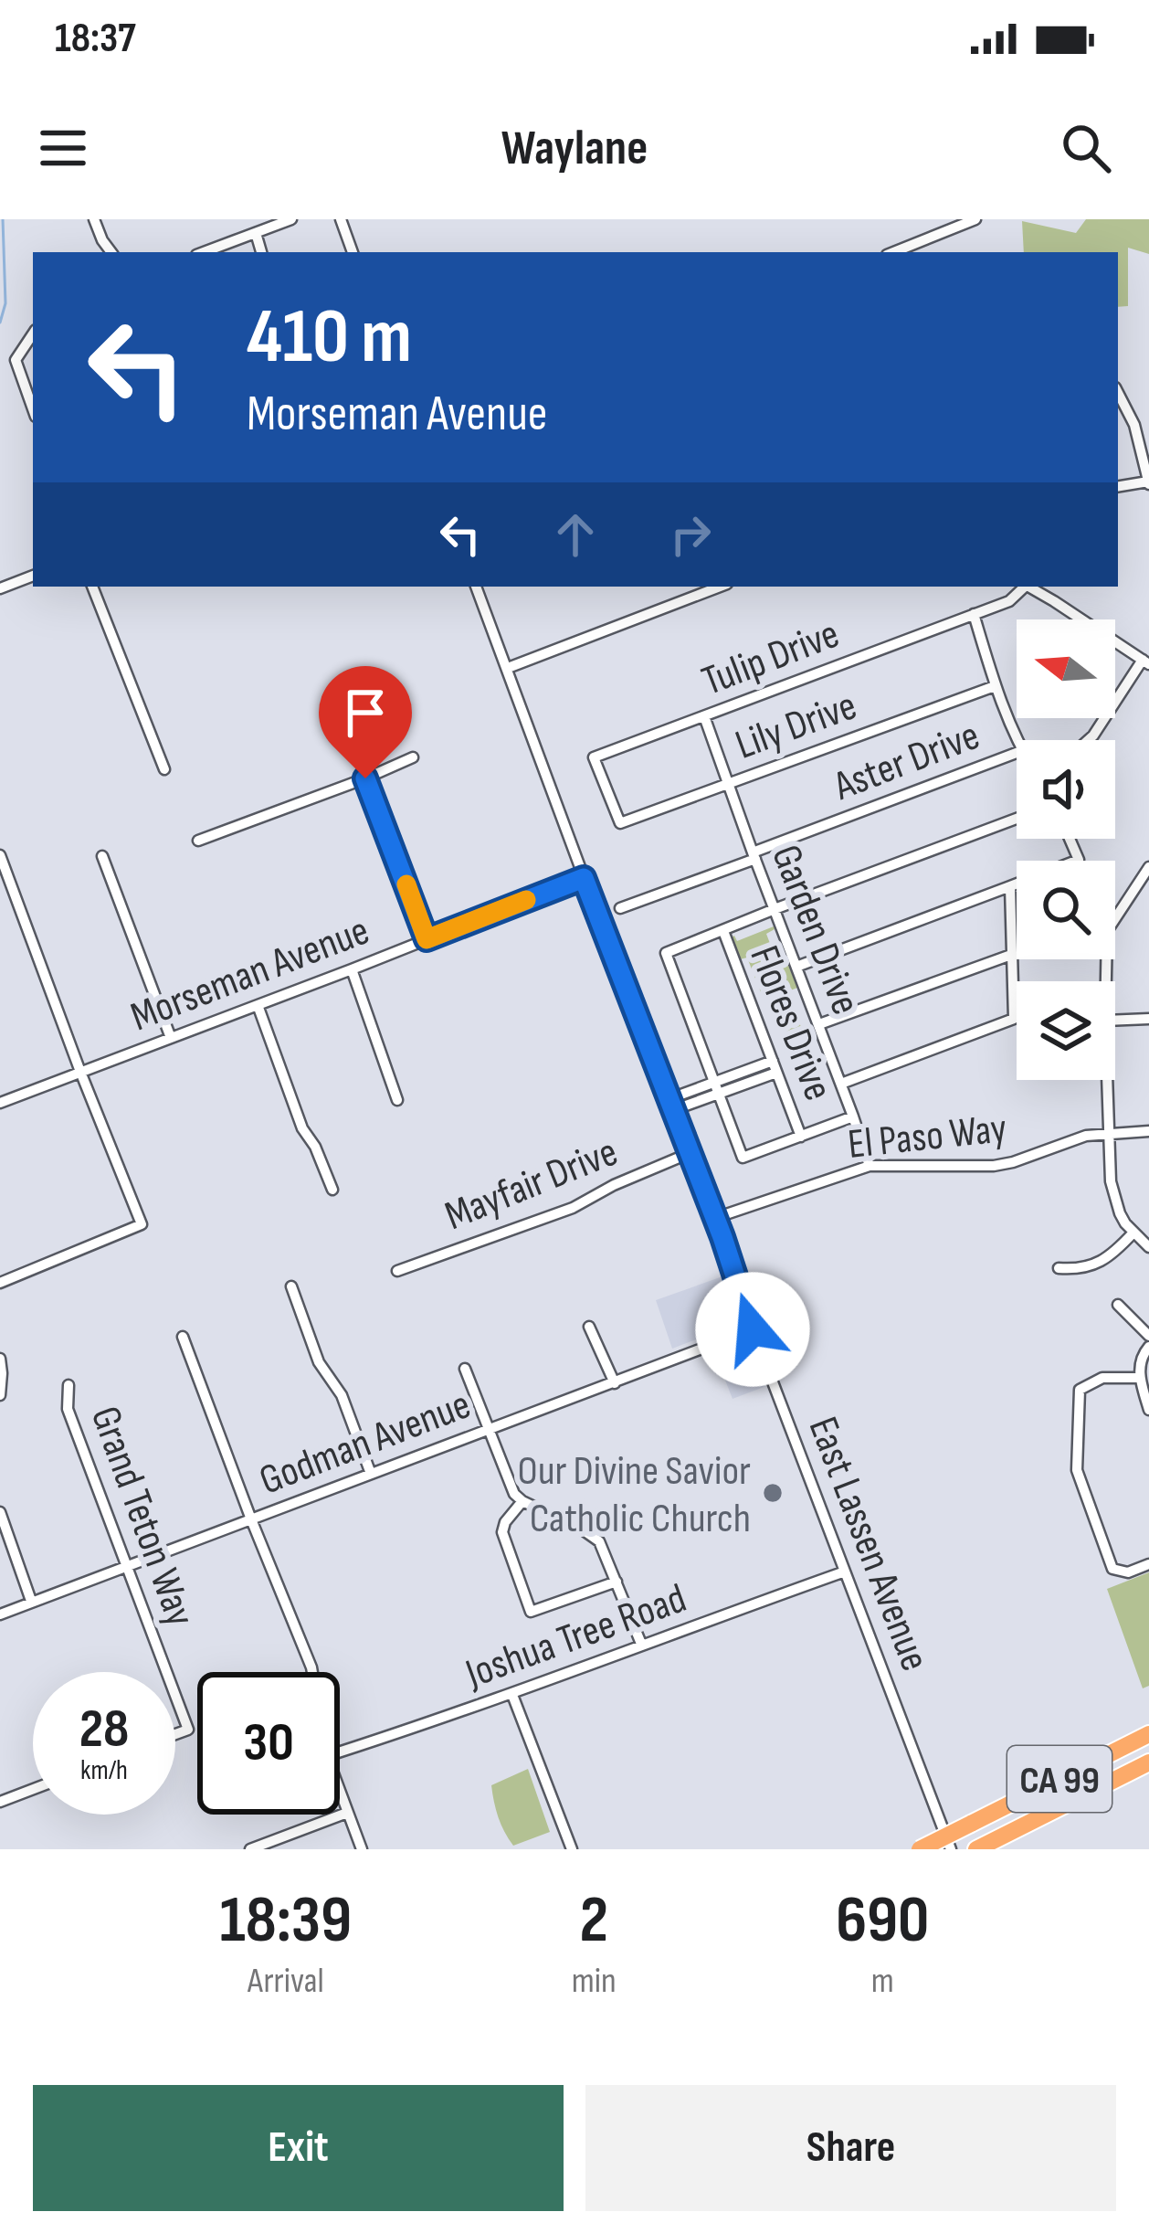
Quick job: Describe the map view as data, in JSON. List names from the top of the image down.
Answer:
{
  "streets": {
    "highway": ["CA 99"],
    "street": [
      "Tulip Drive",
      "Lily Drive",
      "Aster Drive",
      "Garden Drive",
      "Morseman Avenue",
      "Flores Drive",
      "El Paso Way",
      "Mayfair Drive",
      "Godman Avenue",
      "Grand Teton Way",
      "East Lassen Avenue",
      "Joshua Tree Road"
    ]
  },
  "crossings": [
    ["Tulip Drive", "Lily Drive"],
    ["Tulip Drive", "Garden Drive"],
    ["Lily Drive", "Garden Drive"],
    ["Aster Drive", "Garden Drive"],
    ["Garden Drive", "El Paso Way"],
    ["Morseman Avenue", "East Lassen Avenue"],
    ["El Paso Way", "East Lassen Avenue"],
    ["Mayfair Drive", "East Lassen Avenue"],
    ["Godman Avenue", "Grand Teton Way"],
    ["Godman Avenue", "East Lassen Avenue"],
    ["East Lassen Avenue", "Joshua Tree Road"]
  ],
  "places": ["Our Divine Savior Catholic Church"],
  "north": "left",
  "page": {
    "status": "18:37",
    "header": "Waylane",
    "turn": ["410 m", "Morseman Avenue"],
    "speed": "28 km/h",
    "limit": "30",
    "eta": [
      "18:39",
      "Arrival",
      "2",
      "min",
      "690",
      "m"
    ],
    "buttons": ["Exit", "Share"]
  }
}
